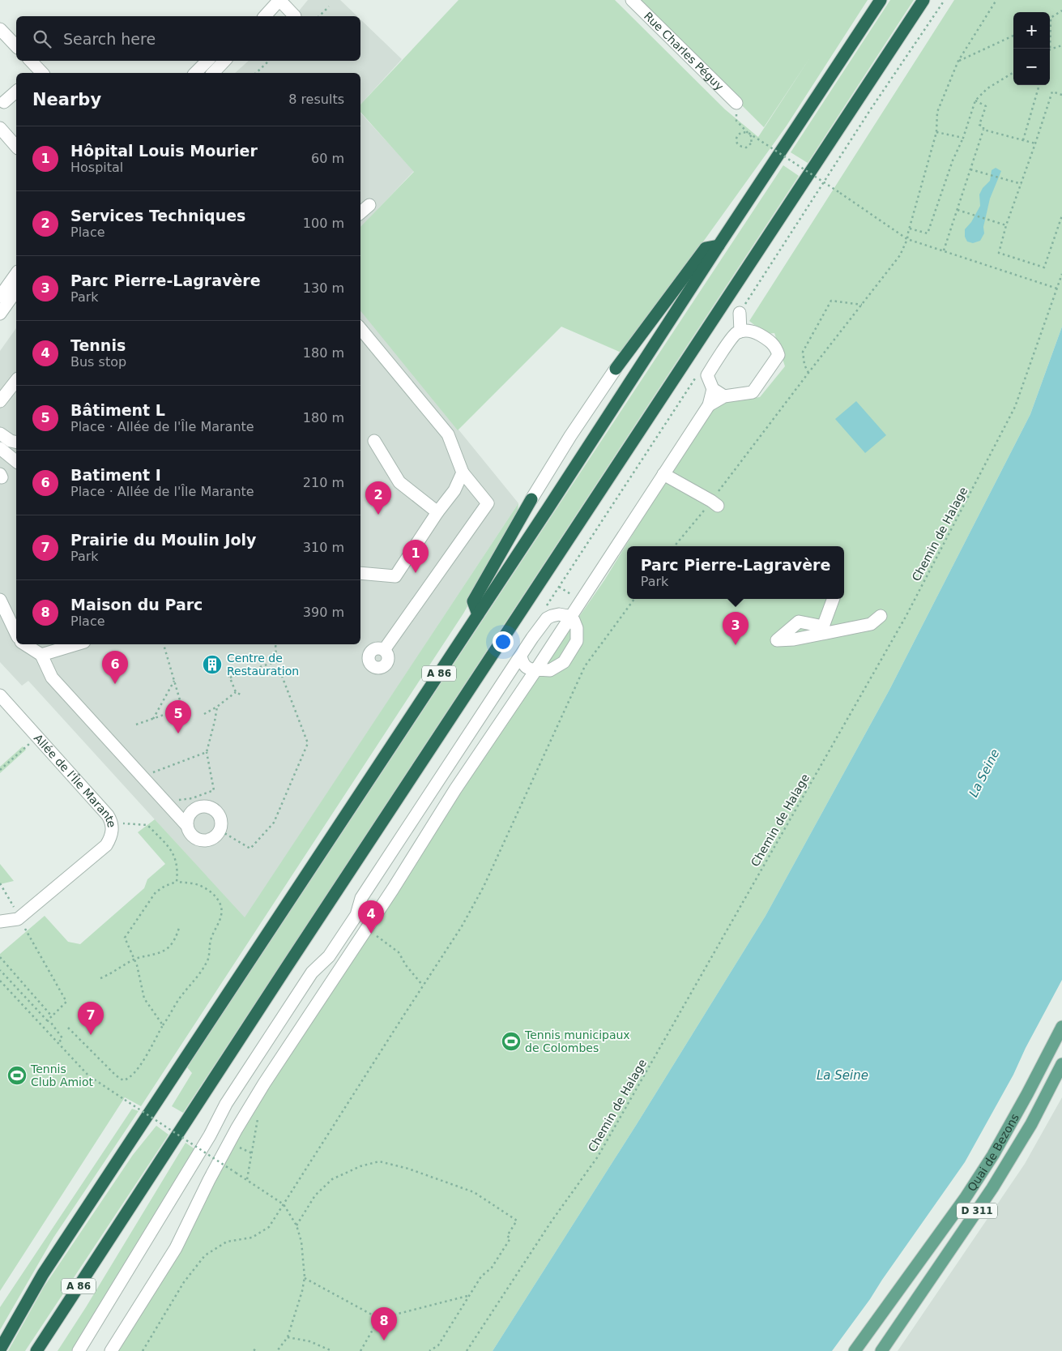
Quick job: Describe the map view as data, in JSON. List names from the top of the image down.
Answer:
{
  "streets": {
    "highway": ["A 86"],
    "main road": ["Quai de Bezons", "D 311"],
    "street": ["Rue Charles Péguy", "Allée de l'Île Marante"],
    "path": ["Chemin de Halage"]
  },
  "water": ["La Seine"],
  "places": {
    "building": ["Centre de Restauration"],
    "sports": ["Tennis municipaux de Colombes", "Tennis Club Amiot"]
  },
  "page": {
    "map_buttons": ["+", "−"],
    "search": "Search here",
    "heading": ["Nearby", "8 results"],
    "list": [
      {
        "mark": "1",
        "name": "Hôpital Louis Mourier",
        "note": "Hospital",
        "value": "60 m"
      },
      {
        "mark": "2",
        "name": "Services Techniques",
        "note": "Place",
        "value": "100 m"
      },
      {
        "mark": "3",
        "name": "Parc Pierre-Lagravère",
        "note": "Park",
        "value": "130 m"
      },
      {
        "mark": "4",
        "name": "Tennis",
        "note": "Bus stop",
        "value": "180 m"
      },
      {
        "mark": "5",
        "name": "Bâtiment L",
        "note": "Place · Allée de l'Île Marante",
        "value": "180 m"
      },
      {
        "mark": "6",
        "name": "Batiment I",
        "note": "Place · Allée de l'Île Marante",
        "value": "210 m"
      },
      {
        "mark": "7",
        "name": "Prairie du Moulin Joly",
        "note": "Park",
        "value": "310 m"
      },
      {
        "mark": "8",
        "name": "Maison du Parc",
        "note": "Place",
        "value": "390 m"
      }
    ],
    "pins": [
      "2",
      "1",
      "3",
      "6",
      "5",
      "4",
      "7",
      "8"
    ],
    "popup": ["Parc Pierre-Lagravère", "Park"]
  }
}
